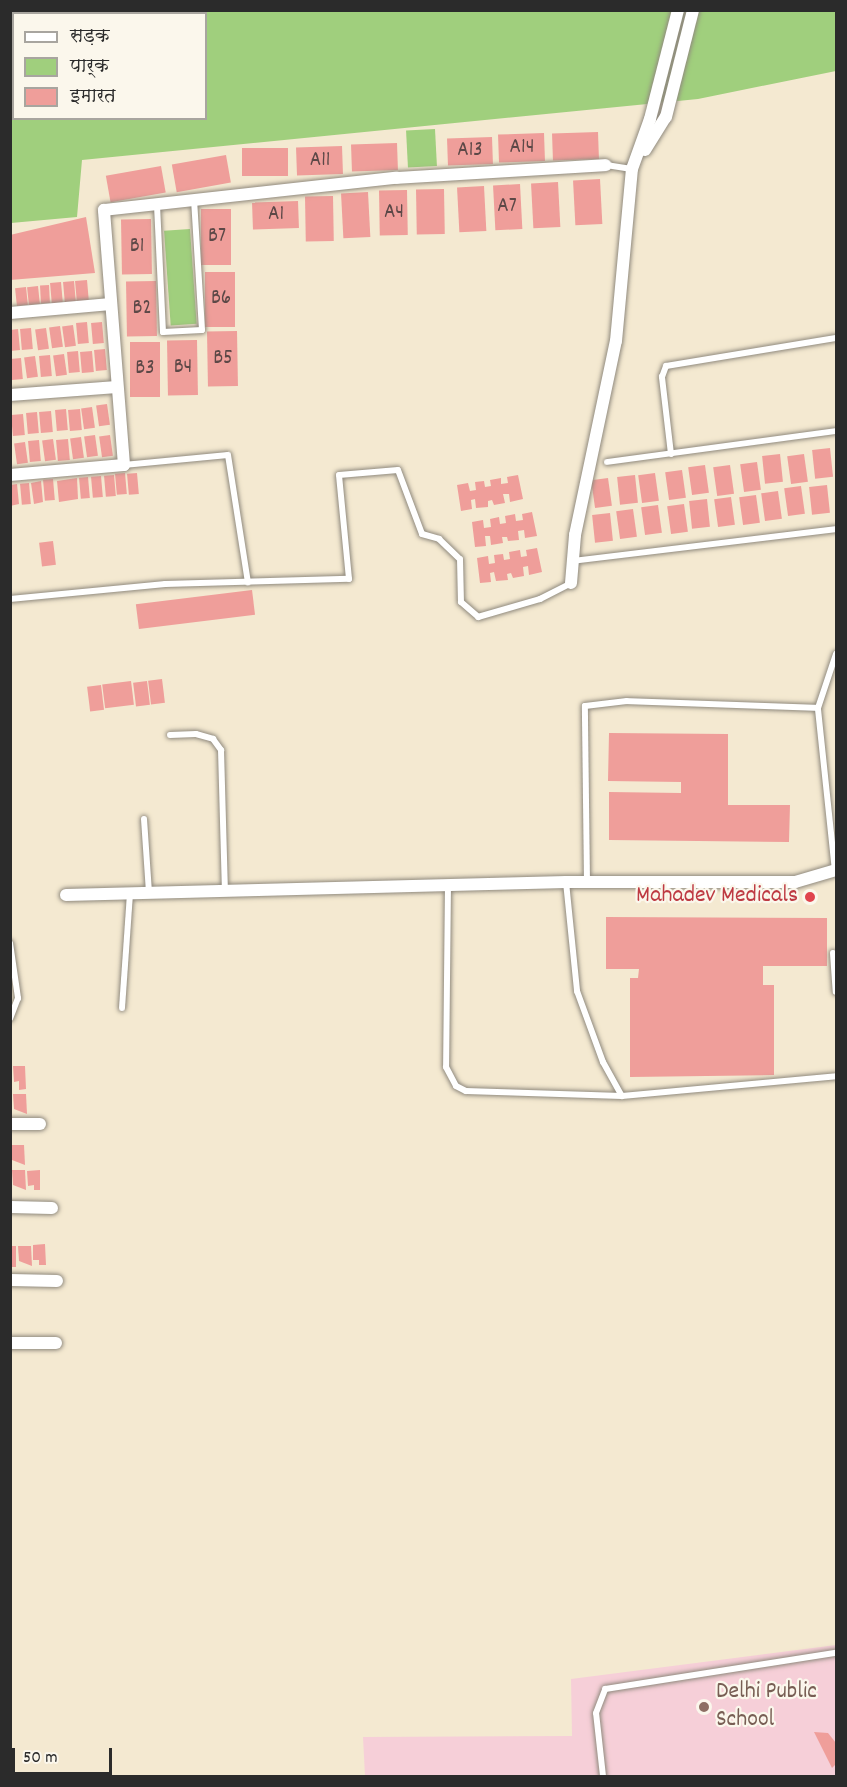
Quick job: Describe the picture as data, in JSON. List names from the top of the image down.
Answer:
{
  "places": ["Mahadev Medicals", "Delhi Public School"],
  "house_numbers": [
    "A14",
    "A13",
    "A11",
    "A7",
    "A4",
    "A1",
    "B7",
    "B1",
    "B6",
    "B2",
    "B5",
    "B4",
    "B3"
  ],
  "legend": ["सड़क", "पार्क", "इमारत"],
  "scale_bar": "50 m"
}
